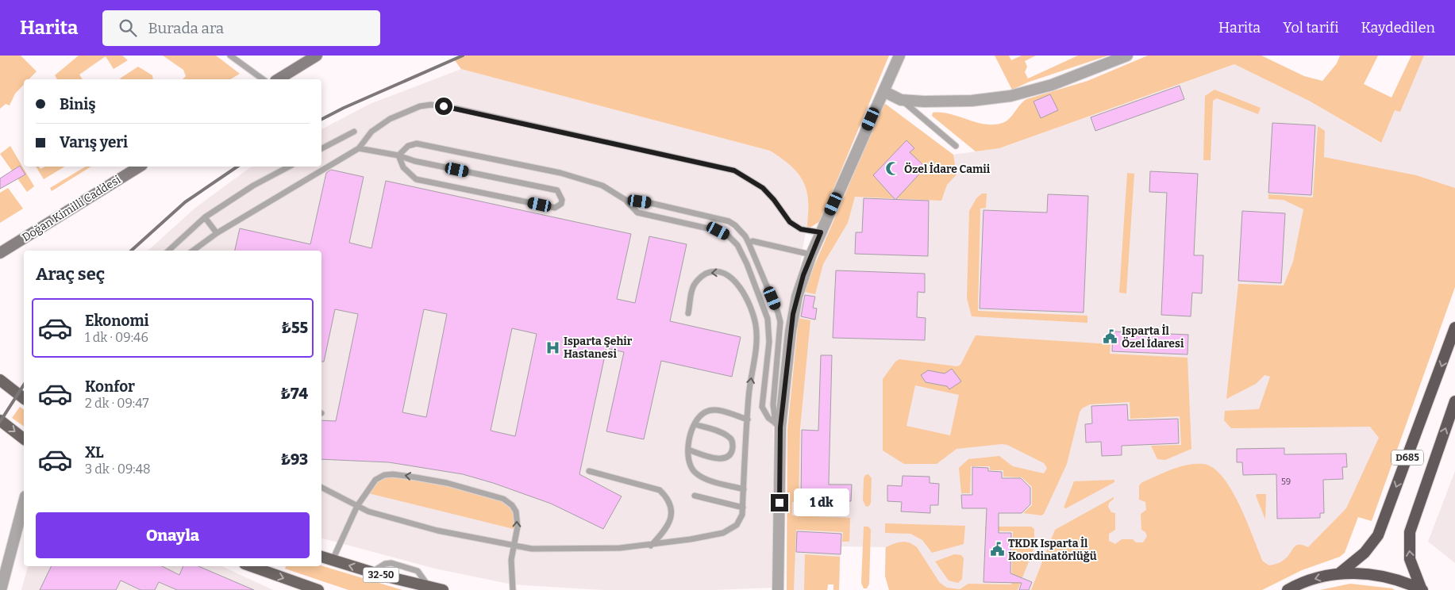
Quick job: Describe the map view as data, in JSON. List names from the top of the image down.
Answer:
{
  "streets": {
    "highway": ["D685"],
    "main road": ["Doğan Kimilli Caddesi", "32-50"]
  },
  "places": {
    "mosque": ["Özel İdare Camii"],
    "public building": ["Isparta İl Özel İdaresi", "TKDK Isparta İl Koordinatörlüğü"],
    "hospital": ["Isparta Şehir Hastanesi"]
  },
  "house_numbers": ["59"],
  "page": {
    "header": "Harita",
    "search": "Burada ara",
    "nav": ["Harita", "Yol tarifi", "Kaydedilen"],
    "banner": ["Biniş", "Varış yeri"],
    "heading": "Araç seç",
    "list": [
      {
        "name": "Ekonomi",
        "note": "1 dk · 09:46",
        "value": "₺55"
      },
      {
        "name": "Konfor",
        "note": "2 dk · 09:47",
        "value": "₺74"
      },
      {
        "name": "XL",
        "note": "3 dk · 09:48",
        "value": "₺93"
      }
    ],
    "bubble": "1 dk",
    "buttons": "Onayla"
  }
}
